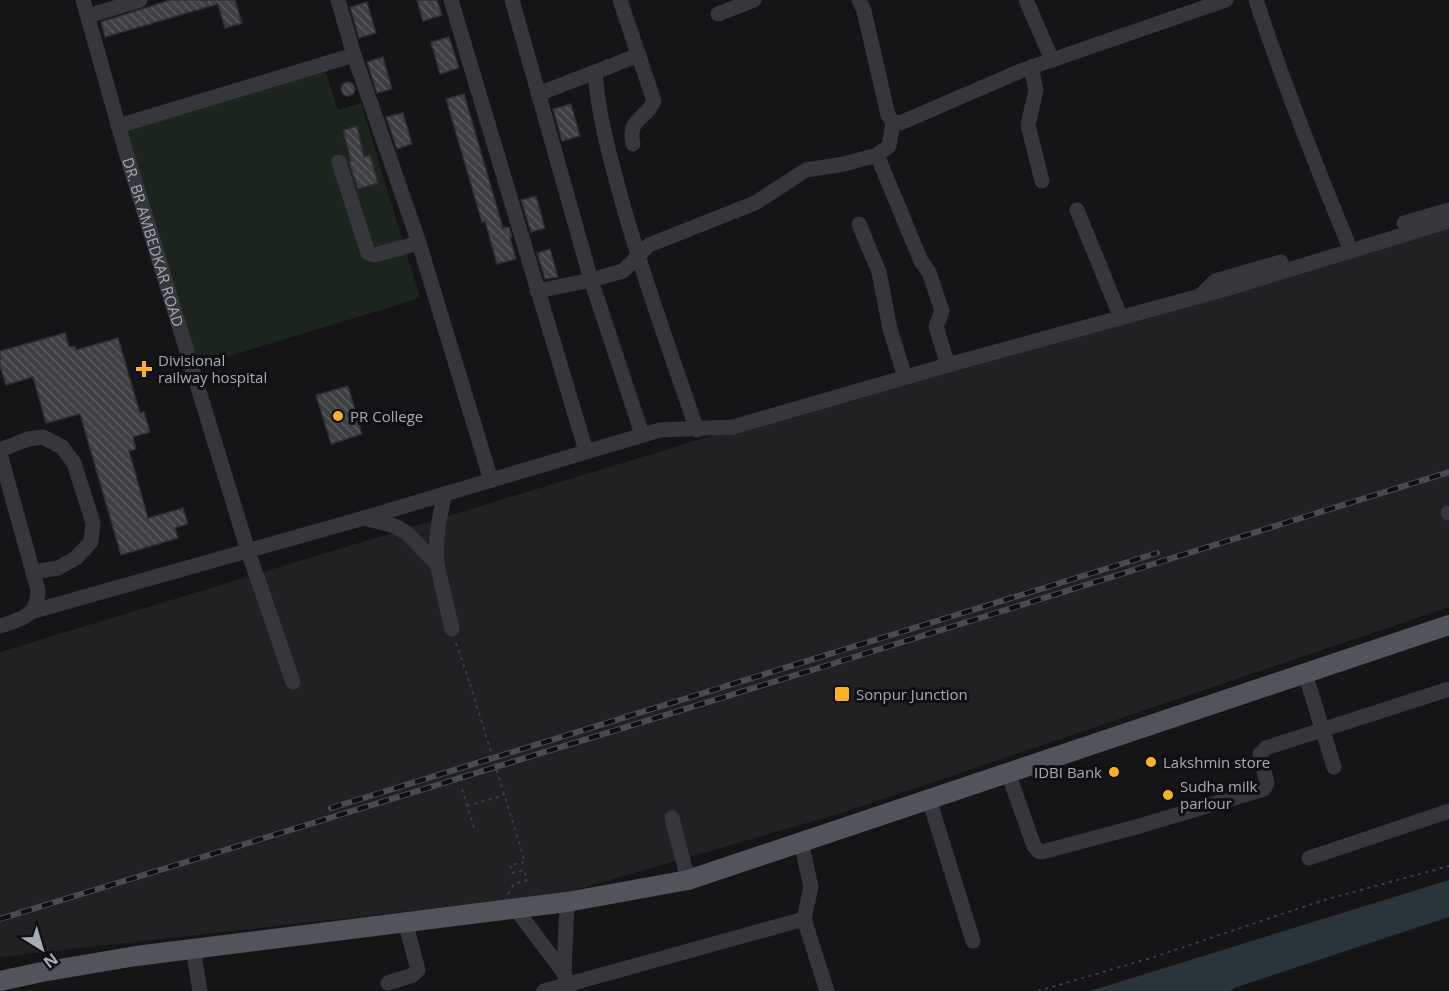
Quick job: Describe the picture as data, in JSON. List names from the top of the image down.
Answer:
{
  "streets": {
    "street": ["DR. BR AMBEDKAR ROAD"]
  },
  "places": {
    "health": ["Divisional railway hospital"],
    "other": [
      "PR College",
      "Lakshmin store",
      "IDBI Bank",
      "Sudha milk parlour"
    ],
    "transit": ["Sonpur Junction"]
  },
  "north": "bottom right"
}
